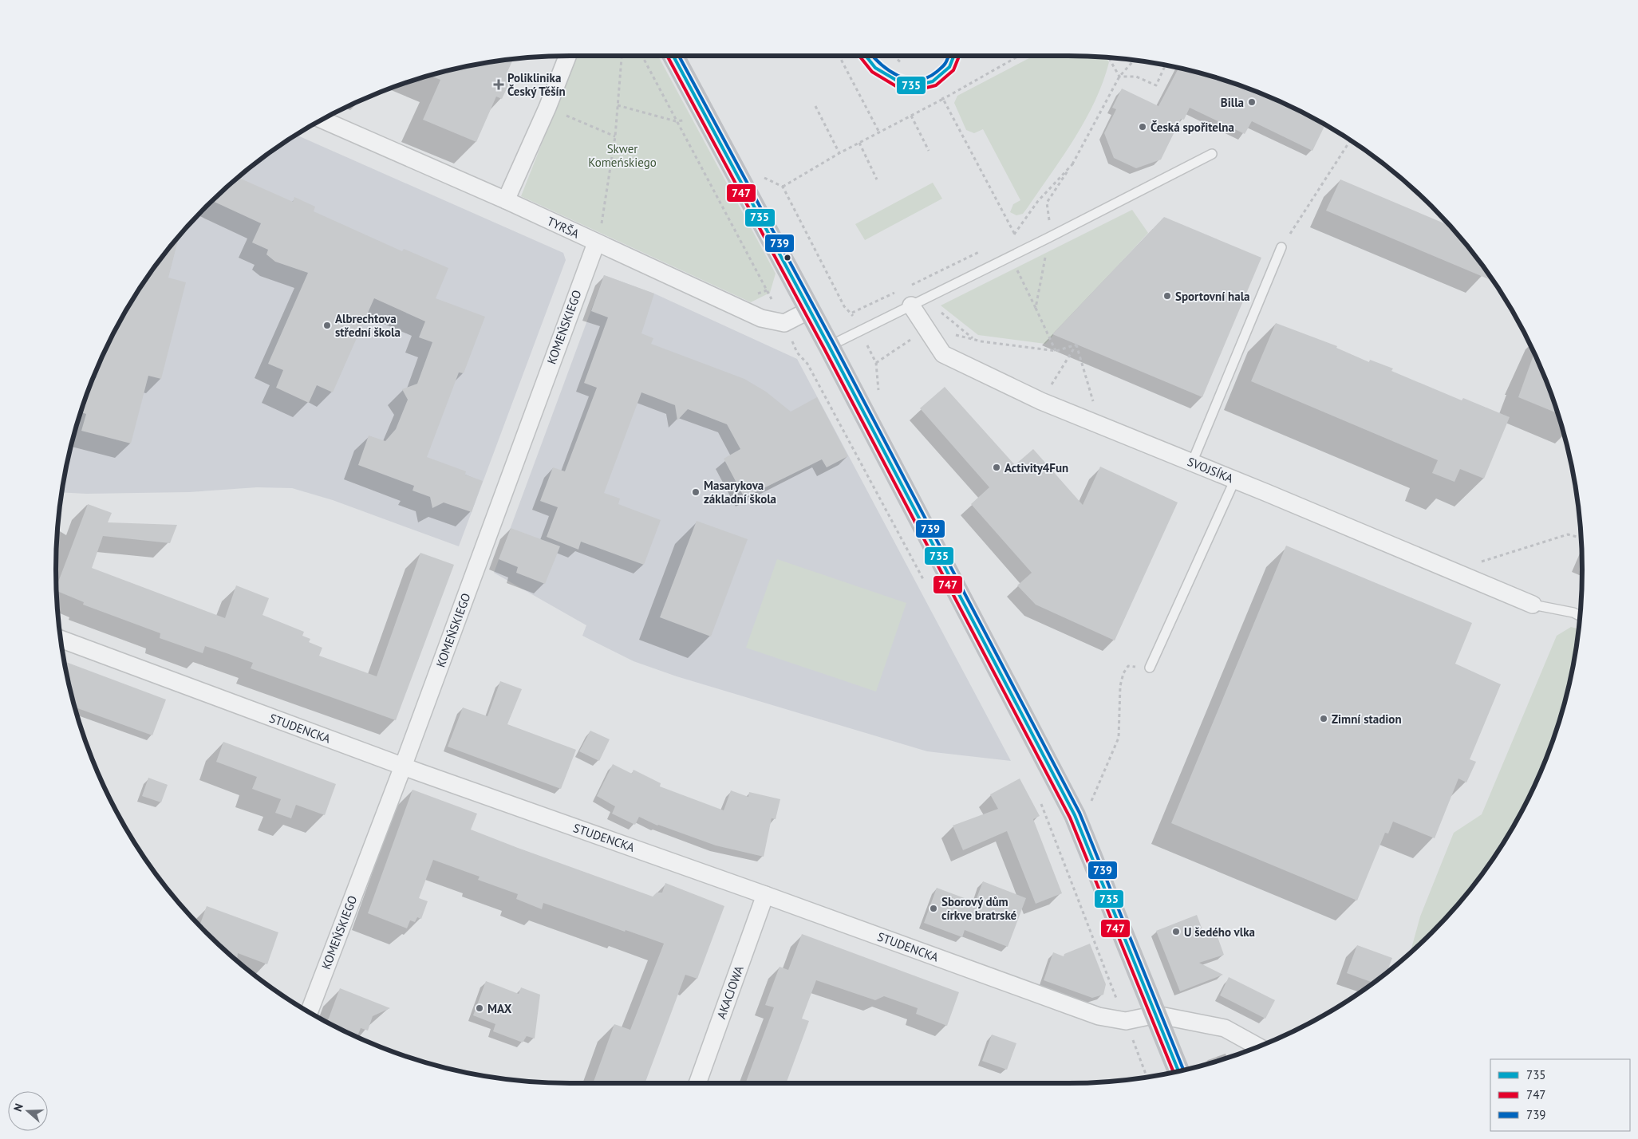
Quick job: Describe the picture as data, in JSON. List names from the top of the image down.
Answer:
{
  "streets": {
    "street": [
      "TYRŠA",
      "KOMEŃSKIEGO",
      "SVOJSÍKA",
      "STUDENCKA",
      "AKACJOWA"
    ]
  },
  "crossings": [
    ["TYRŠA", "KOMEŃSKIEGO"],
    ["KOMEŃSKIEGO", "STUDENCKA"],
    ["STUDENCKA", "AKACJOWA"]
  ],
  "parks": ["Skwer Komeńskiego"],
  "places": {
    "health": ["Poliklinika Český Těšín"],
    "other": [
      "Billa",
      "Česká spořitelna",
      "Sportovní hala",
      "Albrechtova střední škola",
      "Activity4Fun",
      "Masarykova základní škola",
      "Zimní stadion",
      "Sborový dům církve bratrské",
      "U šedého vlka",
      "MAX"
    ]
  },
  "lines": ["transit line 735", "transit line 747", "transit line 739"],
  "legend": ["735", "747", "739"],
  "north": "left"
}
